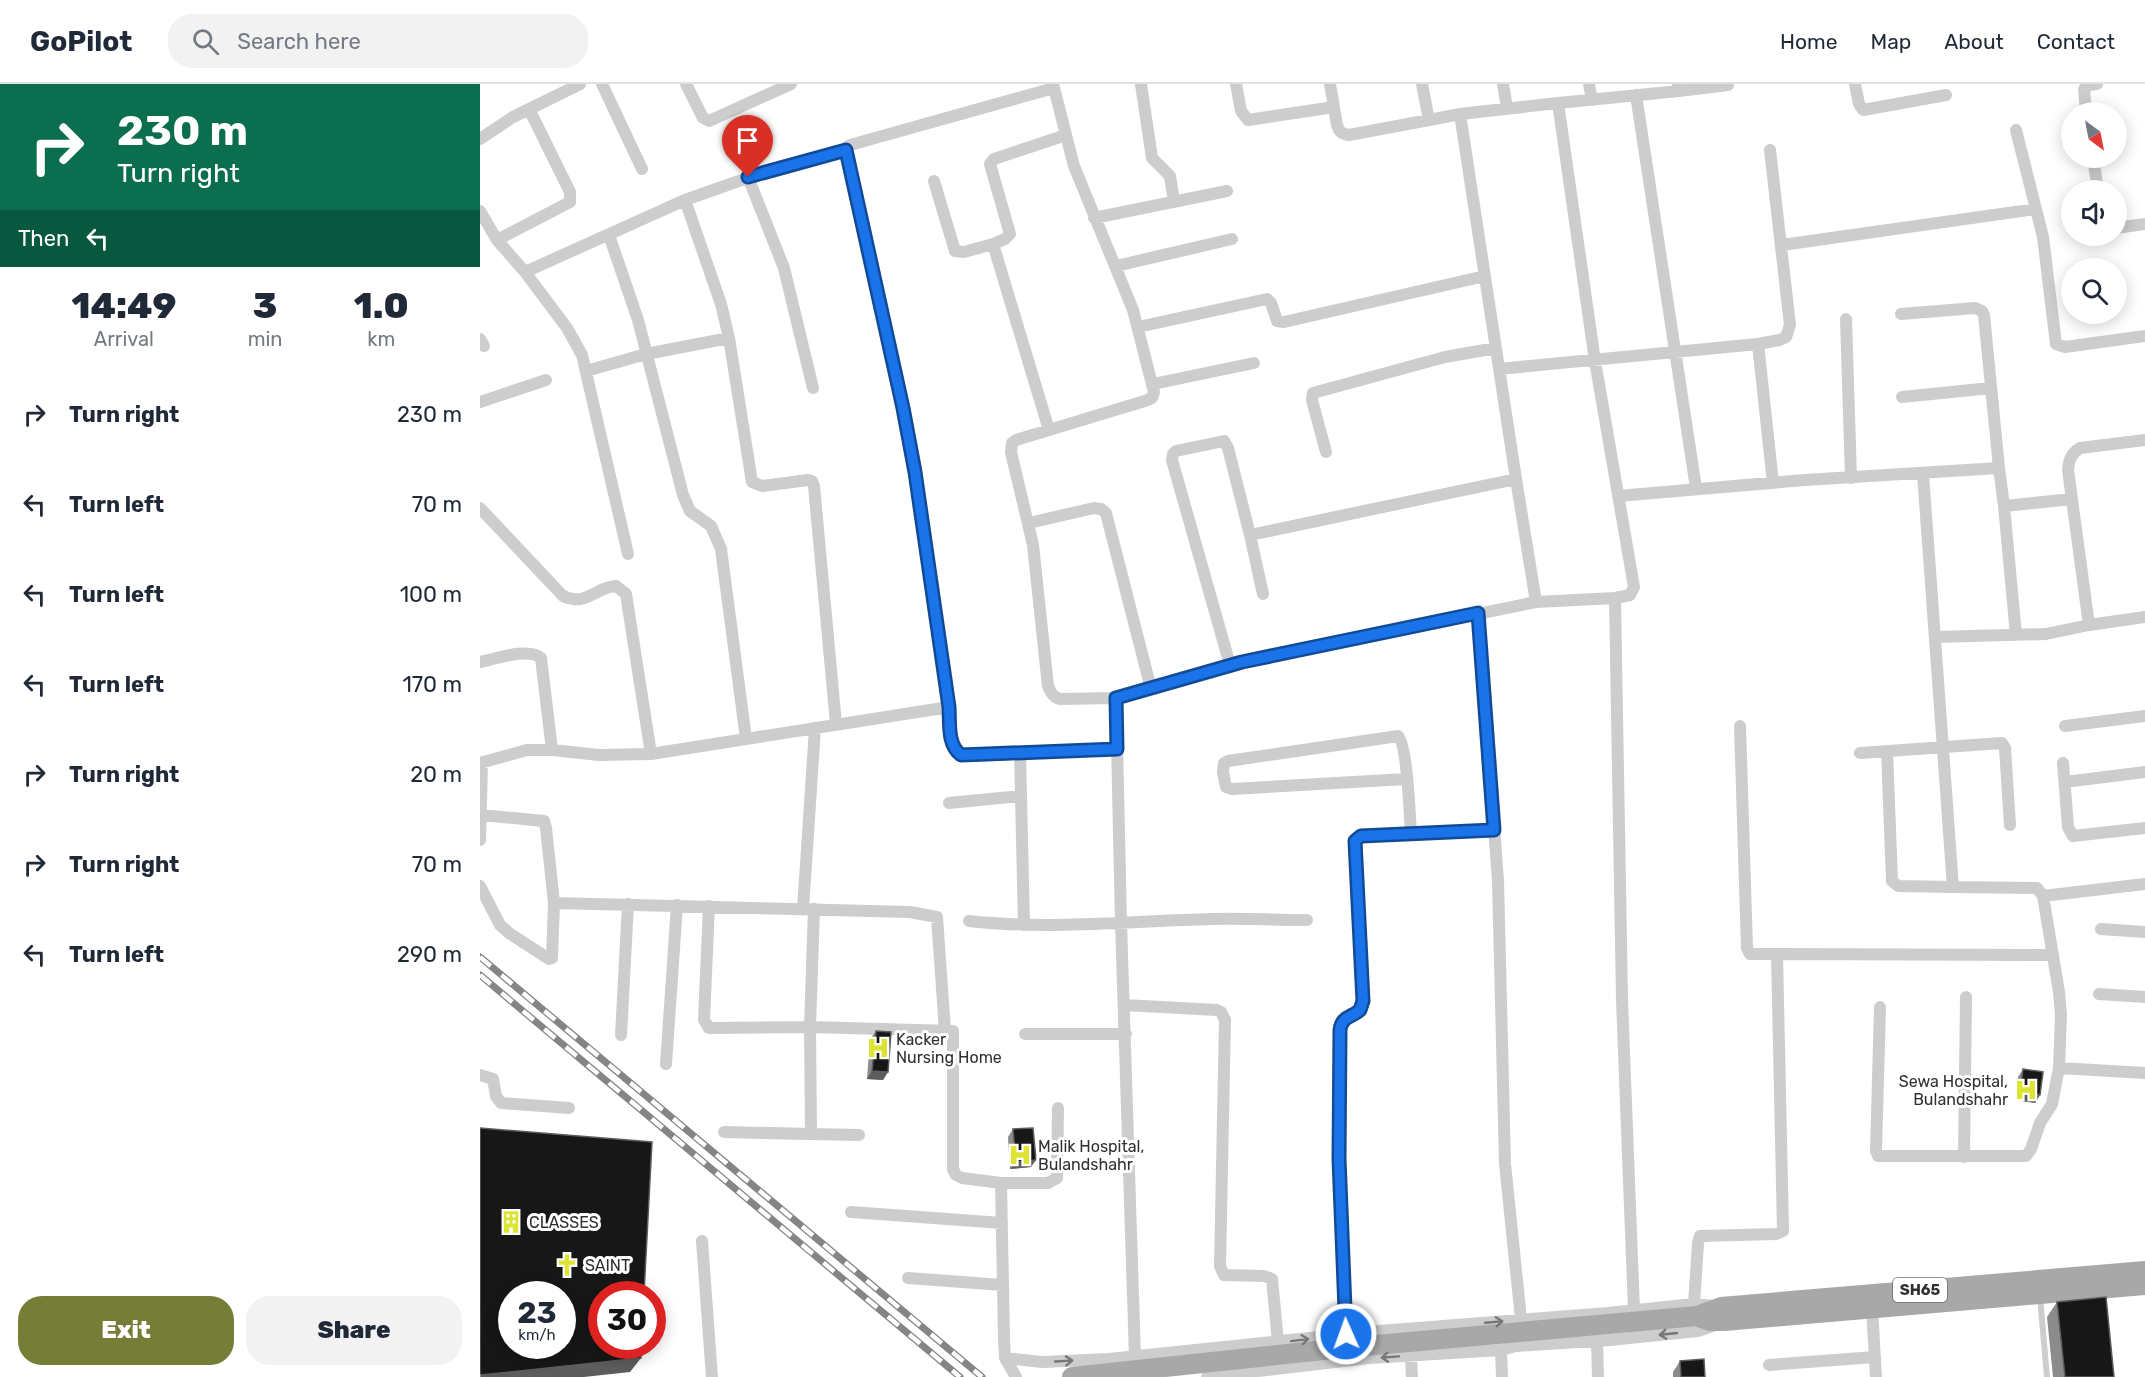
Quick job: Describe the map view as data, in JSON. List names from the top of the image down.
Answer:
{
  "streets": {
    "main road": ["SH65"]
  },
  "places": {
    "hospital": ["Kacker Nursing Home", "Sewa Hospital, Bulandshahr", "Malik Hospital, Bulandshahr"],
    "building": ["CLASSES"],
    "church": ["SAINT"]
  },
  "north": "bottom right",
  "page": {
    "header": "GoPilot",
    "search": "Search here",
    "nav": [
      "Home",
      "Map",
      "About",
      "Contact"
    ],
    "turn": ["230 m", "Turn right"],
    "then": "Then",
    "eta": [
      "14:49",
      "Arrival",
      "3",
      "min",
      "1.0",
      "km"
    ],
    "list": [
      {
        "name": "Turn right",
        "value": "230 m"
      },
      {
        "name": "Turn left",
        "value": "70 m"
      },
      {
        "name": "Turn left",
        "value": "100 m"
      },
      {
        "name": "Turn left",
        "value": "170 m"
      },
      {
        "name": "Turn right",
        "value": "20 m"
      },
      {
        "name": "Turn right",
        "value": "70 m"
      },
      {
        "name": "Turn left",
        "value": "290 m"
      }
    ],
    "speed": "23 km/h",
    "limit": "30",
    "buttons": ["Exit", "Share"]
  }
}
